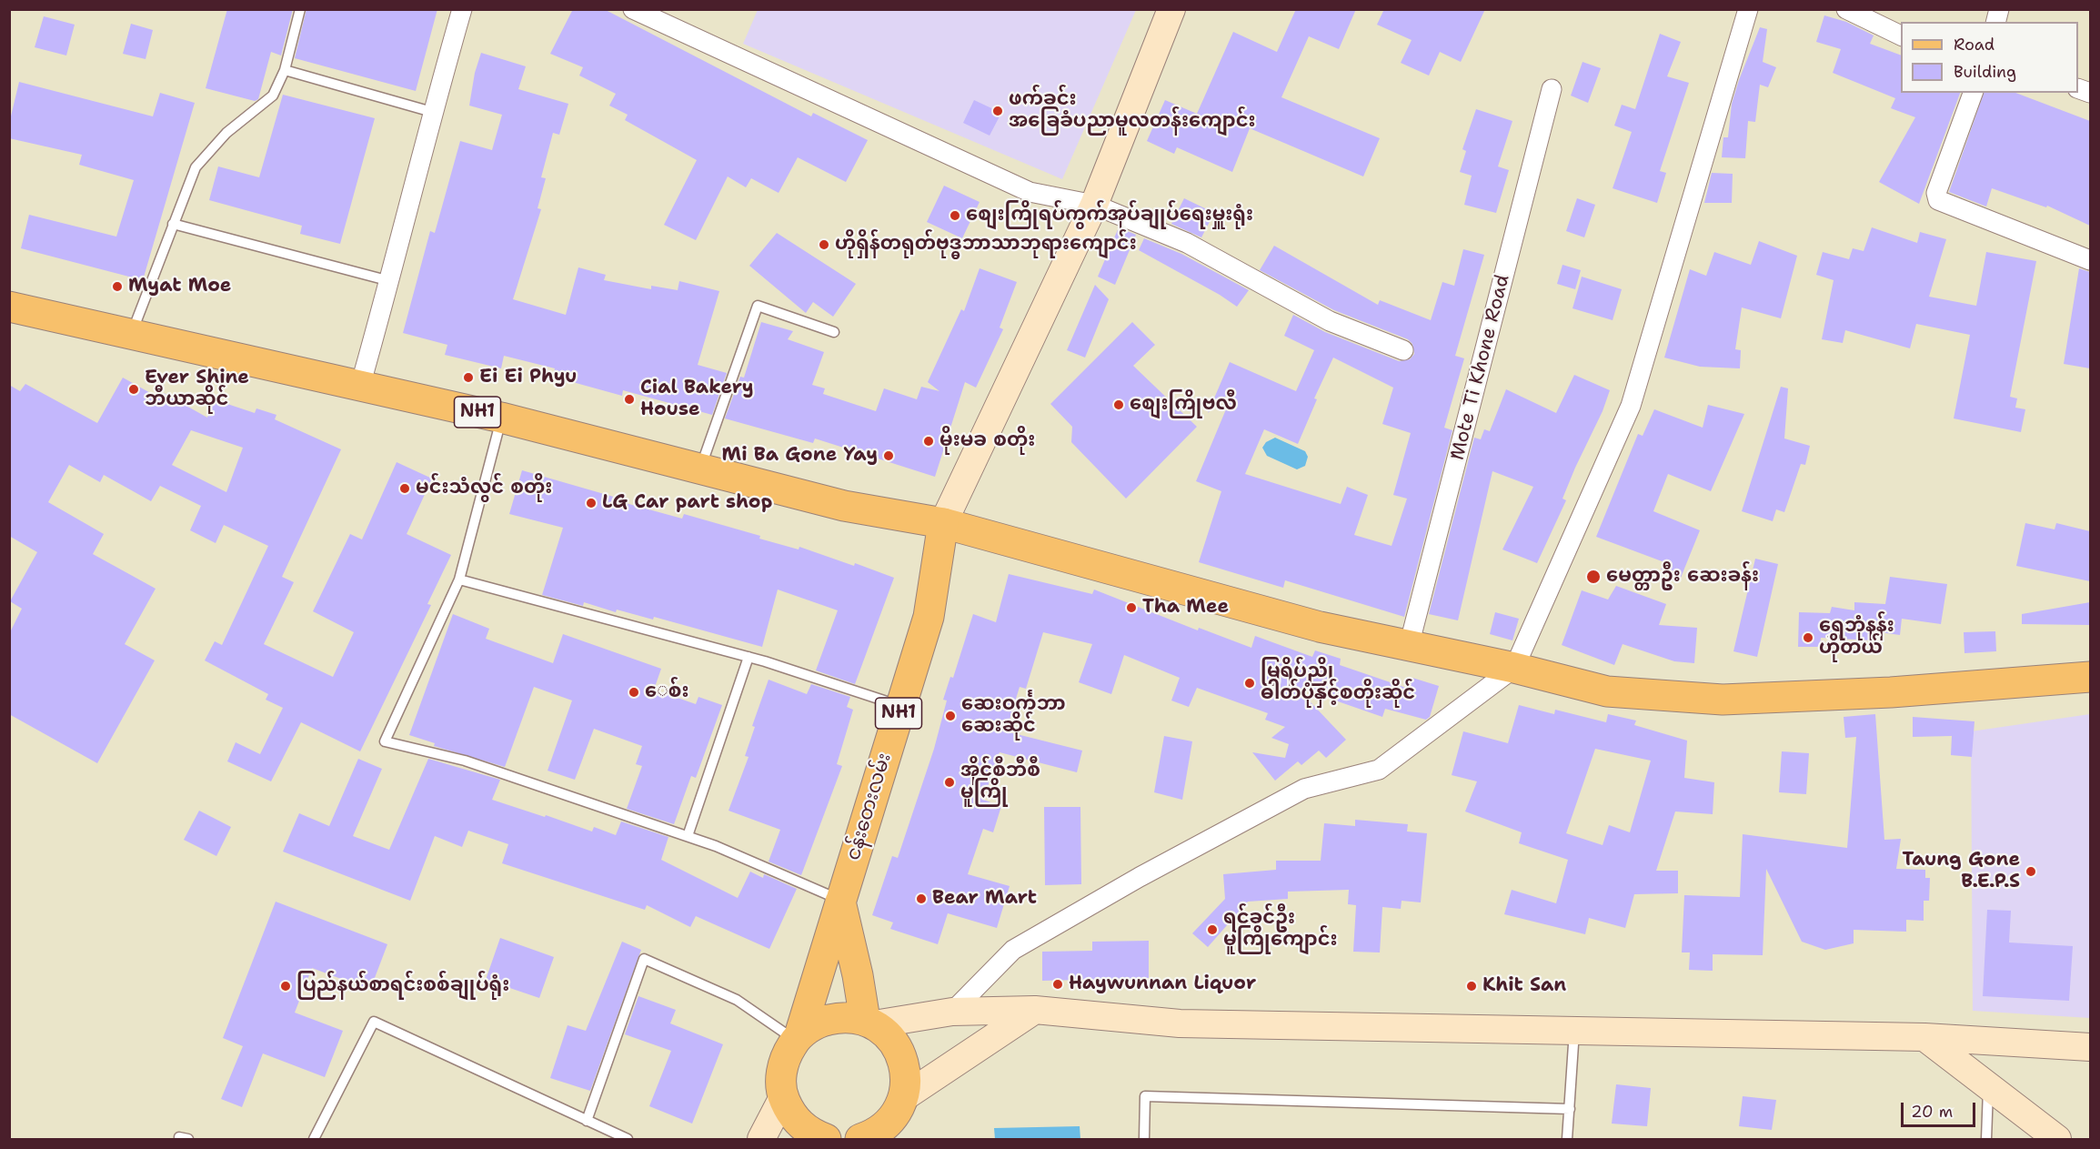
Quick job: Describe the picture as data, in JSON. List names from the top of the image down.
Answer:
{
  "streets": {
    "main road": ["NH1", "ငန်းတေးလမ်း"],
    "street": ["Mote Ti Khone Road"]
  },
  "crossings": [
    ["NH1", "ငန်းတေးလမ်း"]
  ],
  "places": [
    "ဖက်ခင်း အခြေခံပညာမူလတန်းကျောင်း",
    "စျေးကြိုရပ်ကွက်အုပ်ချုပ်ရေးမှူးရုံး",
    "ဟိုရှိန်တရုတ်ဗုဒ္ဓဘာသာဘုရားကျောင်း",
    "Myat Moe",
    "Ei Ei Phyu",
    "Ever Shine ဘီယာဆိုင်",
    "Cial Bakery House",
    "စျေးကြိုဗလီ",
    "မိုးမခ စတိုး",
    "Mi Ba Gone Yay",
    "မင်းသံလွင် စတိုး",
    "LG Car part shop",
    "မေတ္တာဦး ဆေးခန်း",
    "Tha Mee",
    "ရွှေဘုံနန်း ဟိုတယ်",
    "မြရိပ်ညို ဓါတ်ပုံနှင့်စတိုးဆိုင်",
    "ေစ်း",
    "ဆေးဝင်္ကဘာ ဆေးဆိုင်",
    "အိုင်စီဘီစီ မူကြို",
    "Taung Gone B.E.P.S",
    "Bear Mart",
    "ရင်ခွင်ဦး မူကြိုကျောင်း",
    "Haywunnan Liquor",
    "ပြည်နယ်စာရင်းစစ်ချုပ်ရုံး",
    "Khit San"
  ],
  "legend": ["Road", "Building"],
  "scale_bar": "20 m"
}
